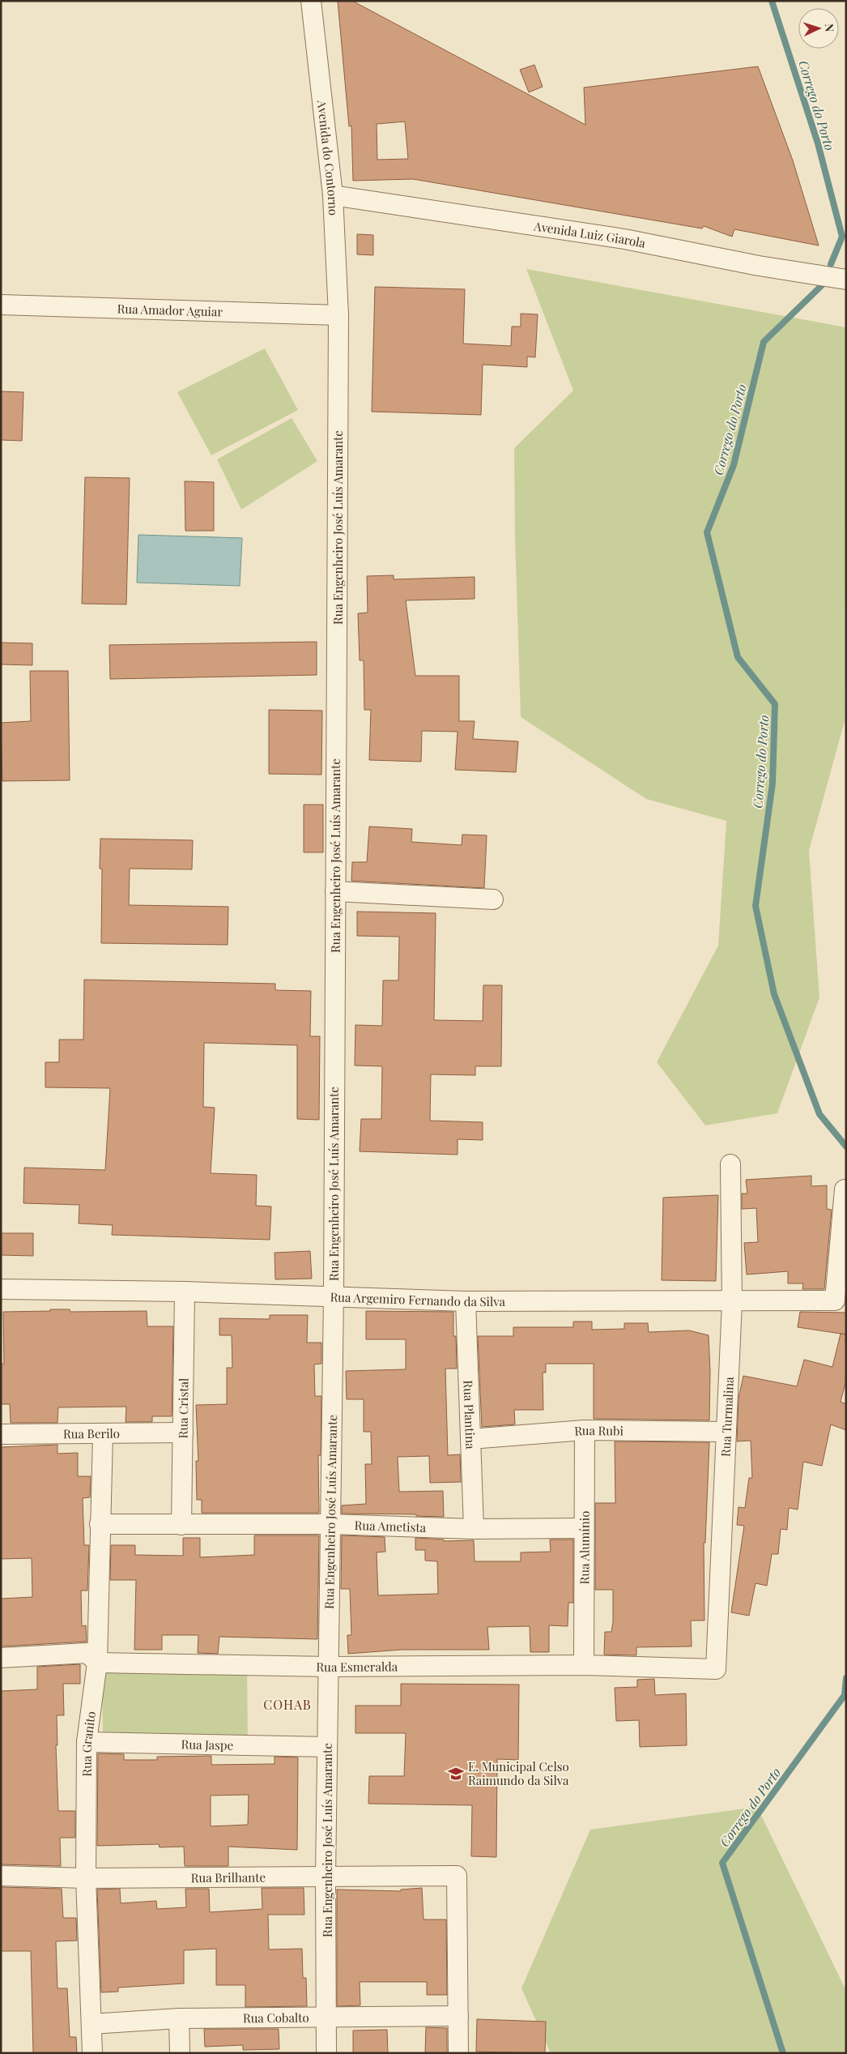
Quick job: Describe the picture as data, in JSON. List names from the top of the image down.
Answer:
{
  "streets": {
    "street": [
      "Avenida do Contorno",
      "Avenida Luiz Giarola",
      "Rua Amador Aguiar",
      "Rua Engenheiro José Luís Amarante",
      "Rua Argemiro Fernando da Silva",
      "Rua Cristal",
      "Rua Plantina",
      "Rua Turmalina",
      "Rua Rubi",
      "Rua Berilo",
      "Rua Ametista",
      "Rua Alumínio",
      "Rua Esmeralda",
      "Rua Granito",
      "Rua Jaspe",
      "Rua Brilhante",
      "Rua Cobalto"
    ]
  },
  "crossings": [
    ["Avenida do Contorno", "Avenida Luiz Giarola"],
    ["Avenida do Contorno", "Rua Amador Aguiar"],
    ["Avenida do Contorno", "Rua Engenheiro José Luís Amarante"],
    ["Rua Amador Aguiar", "Rua Engenheiro José Luís Amarante"],
    ["Rua Engenheiro José Luís Amarante", "Rua Argemiro Fernando da Silva"],
    ["Rua Engenheiro José Luís Amarante", "Rua Ametista"],
    ["Rua Engenheiro José Luís Amarante", "Rua Esmeralda"],
    ["Rua Engenheiro José Luís Amarante", "Rua Jaspe"],
    ["Rua Engenheiro José Luís Amarante", "Rua Brilhante"],
    ["Rua Engenheiro José Luís Amarante", "Rua Cobalto"],
    ["Rua Argemiro Fernando da Silva", "Rua Cristal"],
    ["Rua Argemiro Fernando da Silva", "Rua Plantina"],
    ["Rua Argemiro Fernando da Silva", "Rua Turmalina"],
    ["Rua Cristal", "Rua Berilo"],
    ["Rua Cristal", "Rua Ametista"],
    ["Rua Plantina", "Rua Rubi"],
    ["Rua Plantina", "Rua Ametista"],
    ["Rua Turmalina", "Rua Rubi"],
    ["Rua Turmalina", "Rua Esmeralda"],
    ["Rua Rubi", "Rua Alumínio"],
    ["Rua Berilo", "Rua Granito"],
    ["Rua Ametista", "Rua Alumínio"],
    ["Rua Ametista", "Rua Granito"],
    ["Rua Alumínio", "Rua Esmeralda"],
    ["Rua Esmeralda", "Rua Granito"],
    ["Rua Granito", "Rua Jaspe"],
    ["Rua Granito", "Rua Brilhante"],
    ["Rua Granito", "Rua Cobalto"],
    ["Rua Brilhante", "Rua Cobalto"]
  ],
  "districts": ["COHAB"],
  "water": ["Corrego do Porto"],
  "places": {
    "school or university": ["E. Municipal Celso Raimundo da Silva"]
  },
  "north": "right"
}
